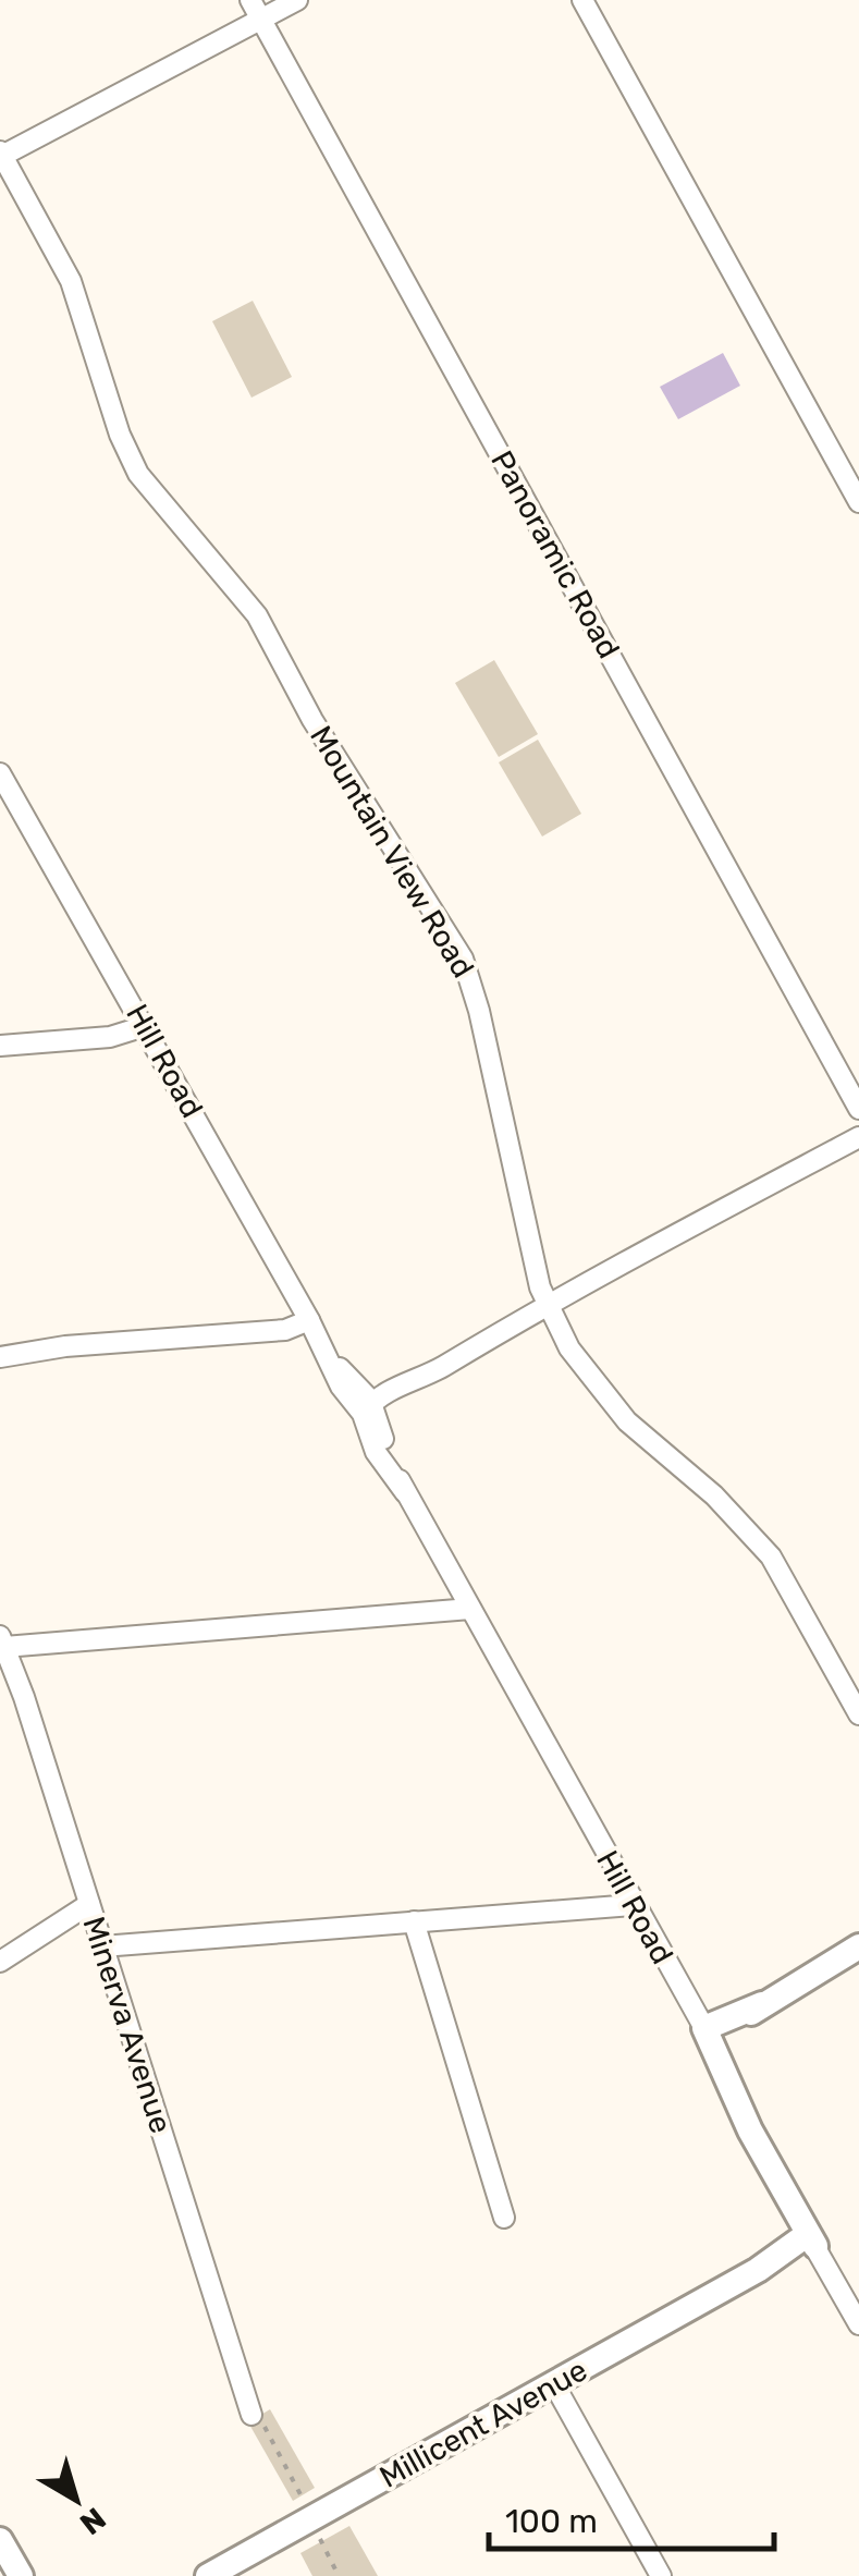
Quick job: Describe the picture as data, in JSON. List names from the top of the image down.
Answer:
{
  "streets": {
    "street": [
      "Panoramic Road",
      "Mountain View Road",
      "Hill Road",
      "Minerva Avenue",
      "Millicent Avenue"
    ]
  },
  "crossings": [
    ["Hill Road", "Millicent Avenue"]
  ],
  "scale_bar": "100 m",
  "north": "bottom right"
}
